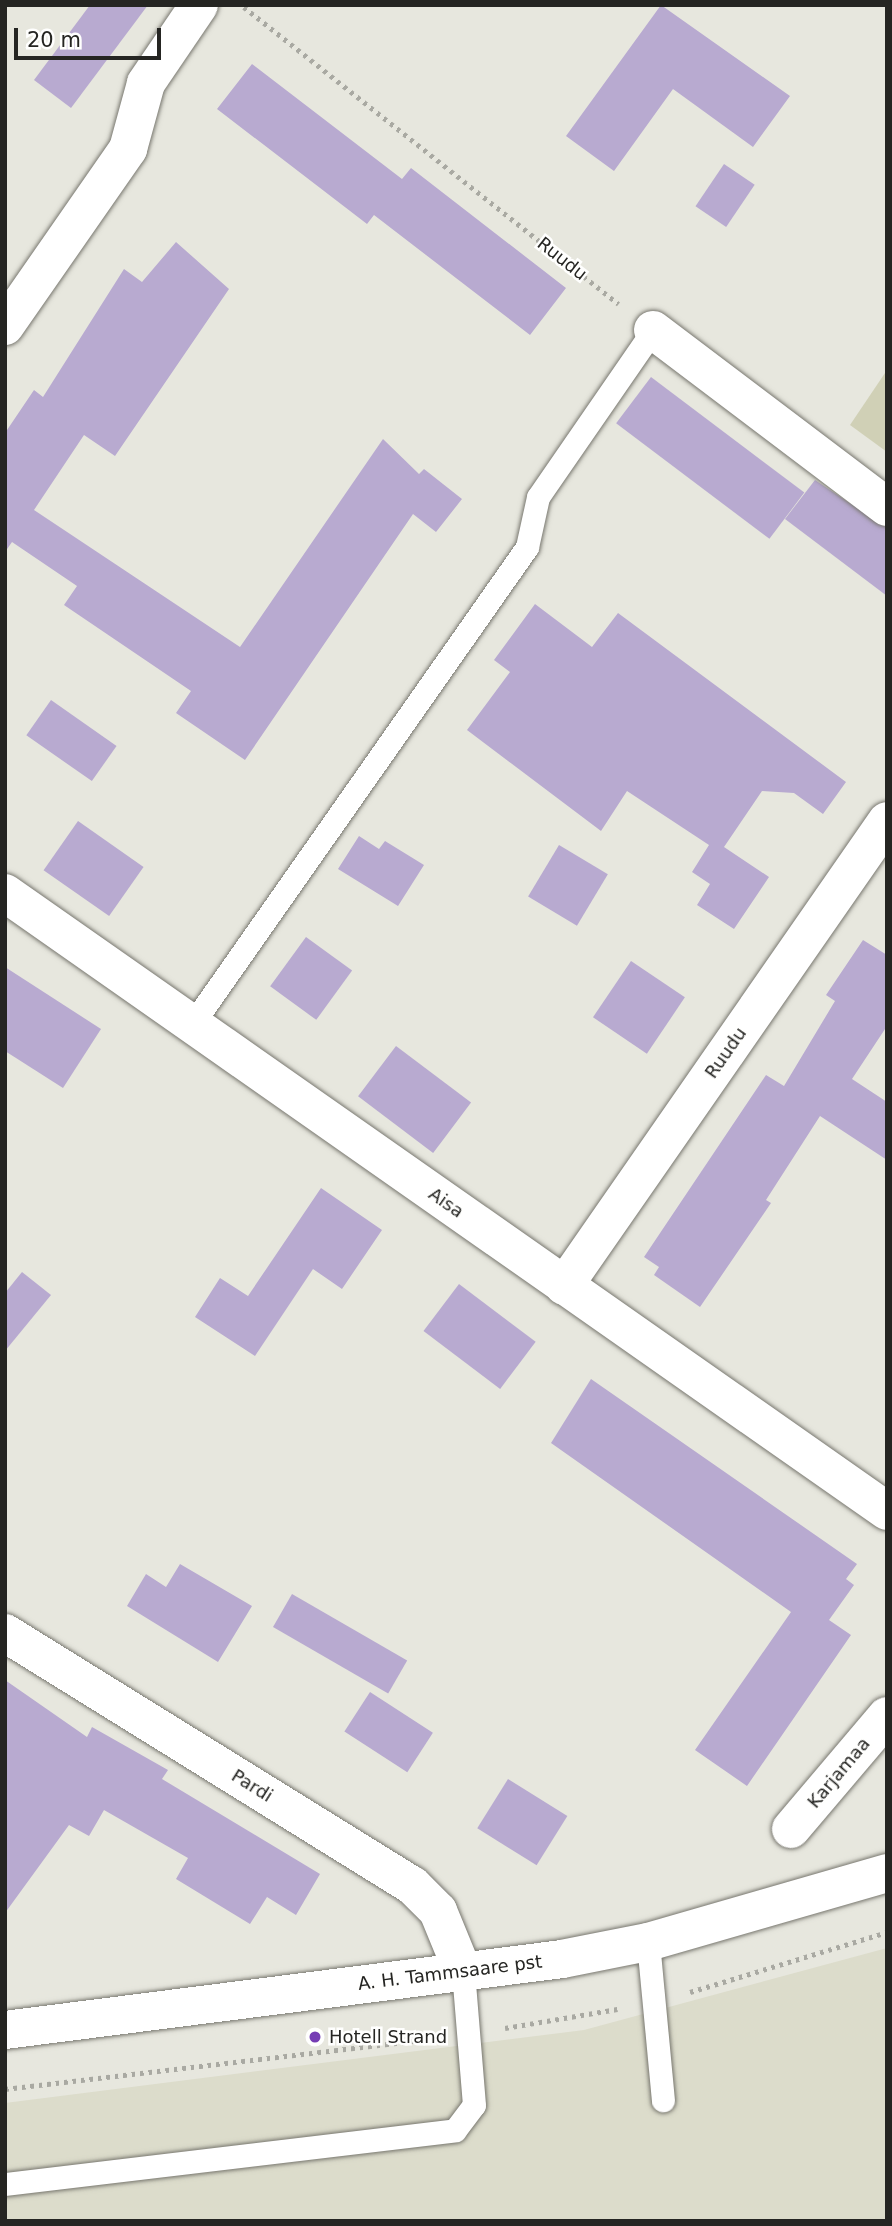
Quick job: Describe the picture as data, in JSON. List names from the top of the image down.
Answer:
{
  "streets": {
    "street": [
      "Ruudu",
      "Aisa",
      "Karjamaa",
      "Pardi",
      "A. H. Tammsaare pst"
    ]
  },
  "crossings": [
    ["Ruudu", "Aisa"],
    ["Pardi", "A. H. Tammsaare pst"]
  ],
  "places": ["Hotell Strand"],
  "scale_bar": "20 m"
}
